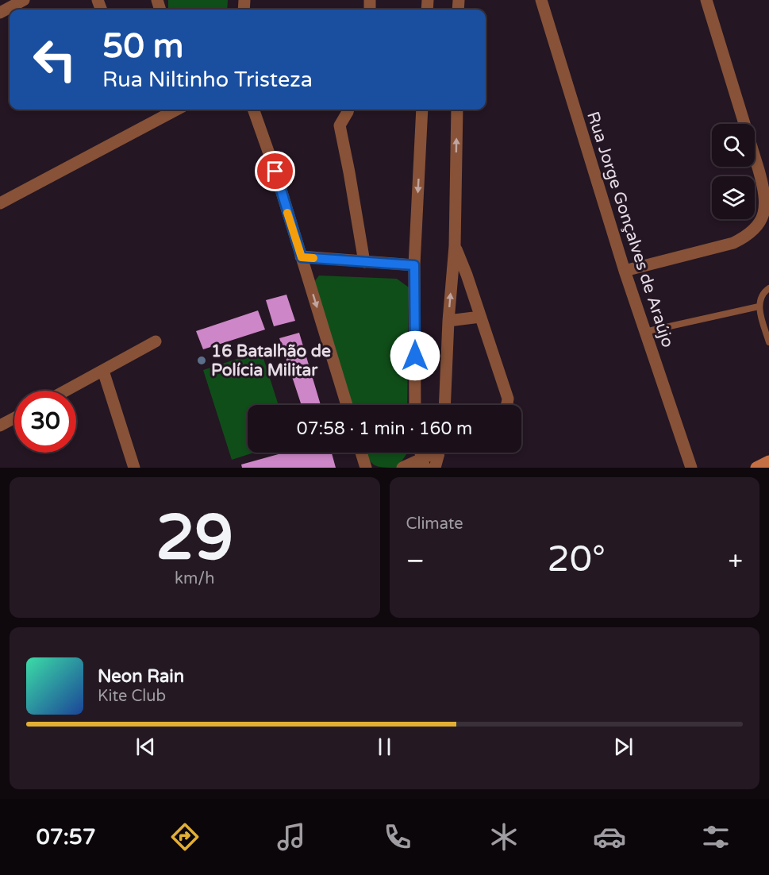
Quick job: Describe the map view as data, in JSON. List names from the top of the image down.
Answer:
{
  "streets": {
    "street": ["Rua Jorge Gonçalves de Araújo"]
  },
  "places": ["16 Batalhão de Polícia Militar"],
  "page": {
    "turn": ["50 m", "Rua Niltinho Tristeza"],
    "limit": "30",
    "trip": "07:58 · 1 min · 160 m",
    "tile": [
      ["29", "km/h"],
      "Climate"
    ],
    "heat": ["−", "20°", "+"],
    "song": ["Neon Rain", "Kite Club"],
    "tabs": "07:57"
  }
}
